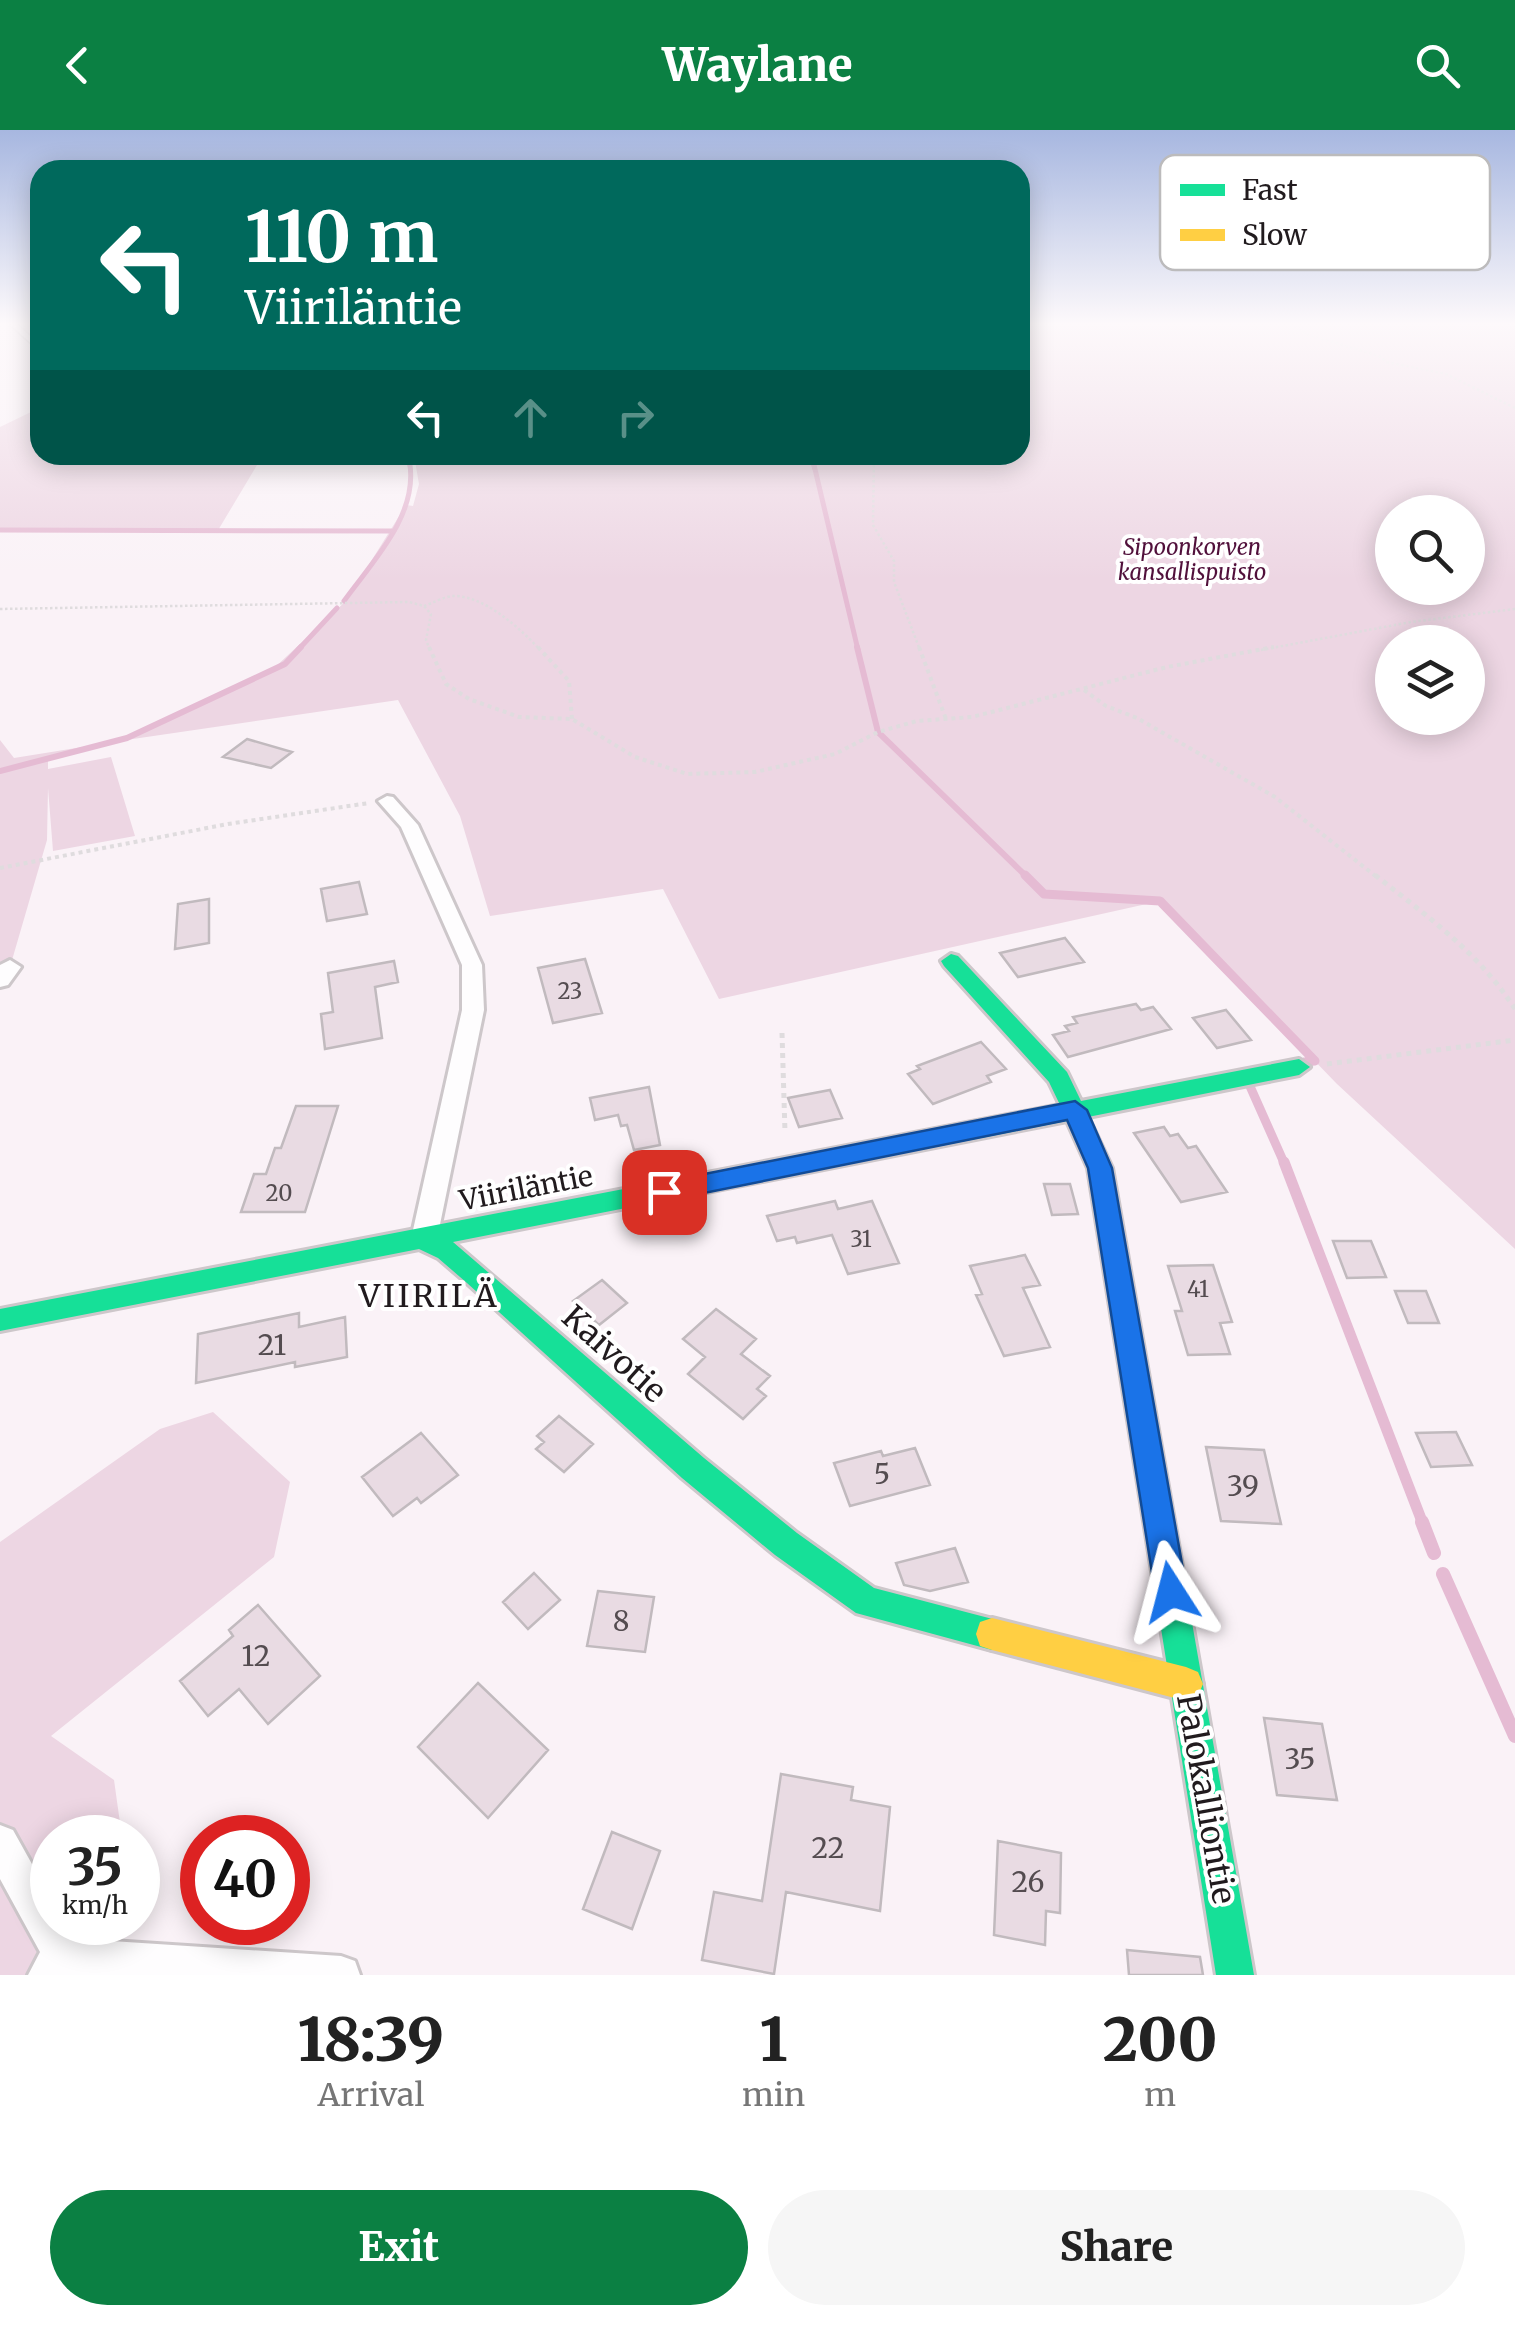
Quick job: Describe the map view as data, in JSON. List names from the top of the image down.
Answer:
{
  "streets": {
    "street": ["Viiriläntie", "Kaivotie", "Palokalliontie"]
  },
  "crossings": [
    ["Viiriläntie", "Kaivotie"],
    ["Viiriläntie", "Palokalliontie"],
    ["Kaivotie", "Palokalliontie"]
  ],
  "districts": ["VIIRILÄ"],
  "parks": ["Sipoonkorven kansallispuisto"],
  "house_numbers": [
    "23",
    "20",
    "31",
    "41",
    "21",
    "5",
    "39",
    "8",
    "12",
    "35",
    "22",
    "26"
  ],
  "legend": ["Fast", "Slow"],
  "page": {
    "header": "Waylane",
    "turn": ["110 m", "Viiriläntie"],
    "speed": "35 km/h",
    "limit": "40",
    "eta": [
      "18:39",
      "Arrival",
      "1",
      "min",
      "200",
      "m"
    ],
    "buttons": ["Exit", "Share"]
  }
}
